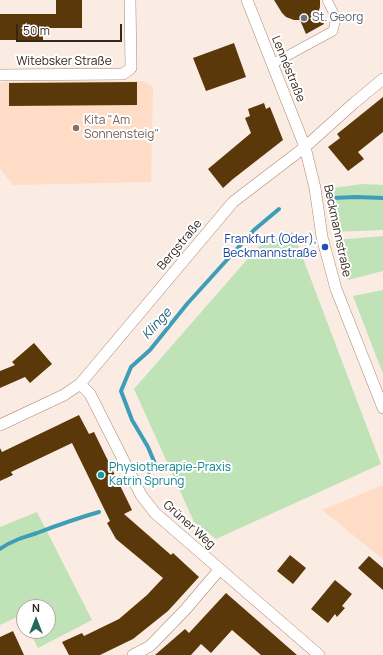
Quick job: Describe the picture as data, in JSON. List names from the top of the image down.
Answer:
{
  "streets": {
    "street": [
      "Witebsker Straße",
      "Lennéstraße",
      "Beckmannstraße",
      "Bergstraße",
      "Grüner Weg"
    ]
  },
  "crossings": [
    ["Lennéstraße", "Beckmannstraße"],
    ["Lennéstraße", "Bergstraße"],
    ["Beckmannstraße", "Bergstraße"],
    ["Bergstraße", "Grüner Weg"]
  ],
  "water": ["Klinge"],
  "places": [
    "St. Georg",
    "Kita \"Am Sonnensteig\"",
    "Frankfurt (Oder), Beckmannstraße",
    "Physiotherapie-Praxis Katrin Sprung"
  ],
  "scale_bar": "50 m",
  "north": "top"
}
